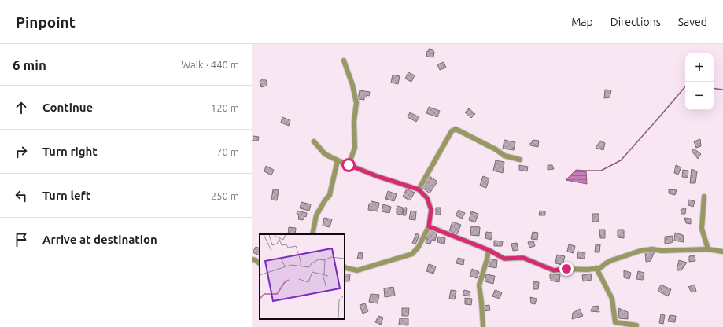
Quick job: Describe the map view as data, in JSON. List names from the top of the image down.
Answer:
{
  "page": {
    "header": "Pinpoint",
    "nav": ["Map", "Directions", "Saved"],
    "heading": ["6 min", "Walk · 440 m"],
    "map_buttons": ["+", "−"],
    "list": [
      ["Continue", "120 m"],
      ["Turn right", "70 m"],
      ["Turn left", "250 m"],
      "Arrive at destination"
    ]
  }
}
